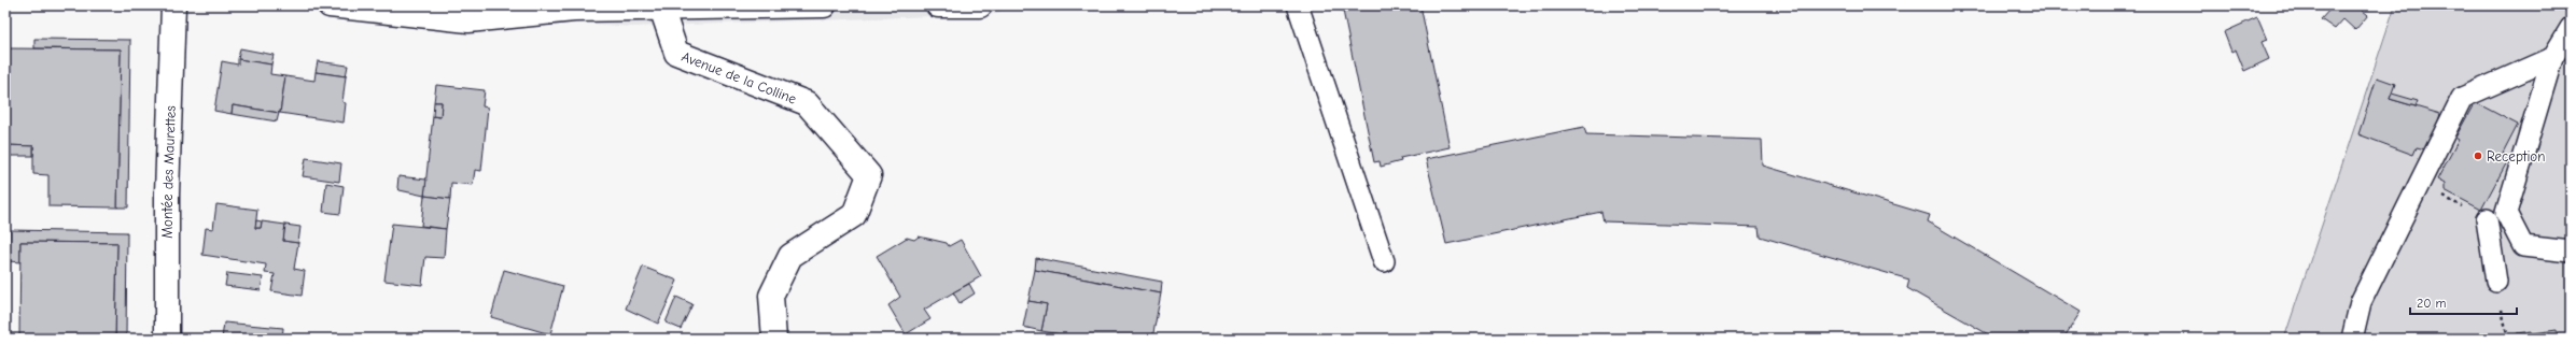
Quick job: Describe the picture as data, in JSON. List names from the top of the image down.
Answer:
{
  "streets": {
    "street": ["Avenue de la Colline", "Montée des Maurettes"]
  },
  "places": ["Reception"],
  "scale_bar": "20 m"
}
